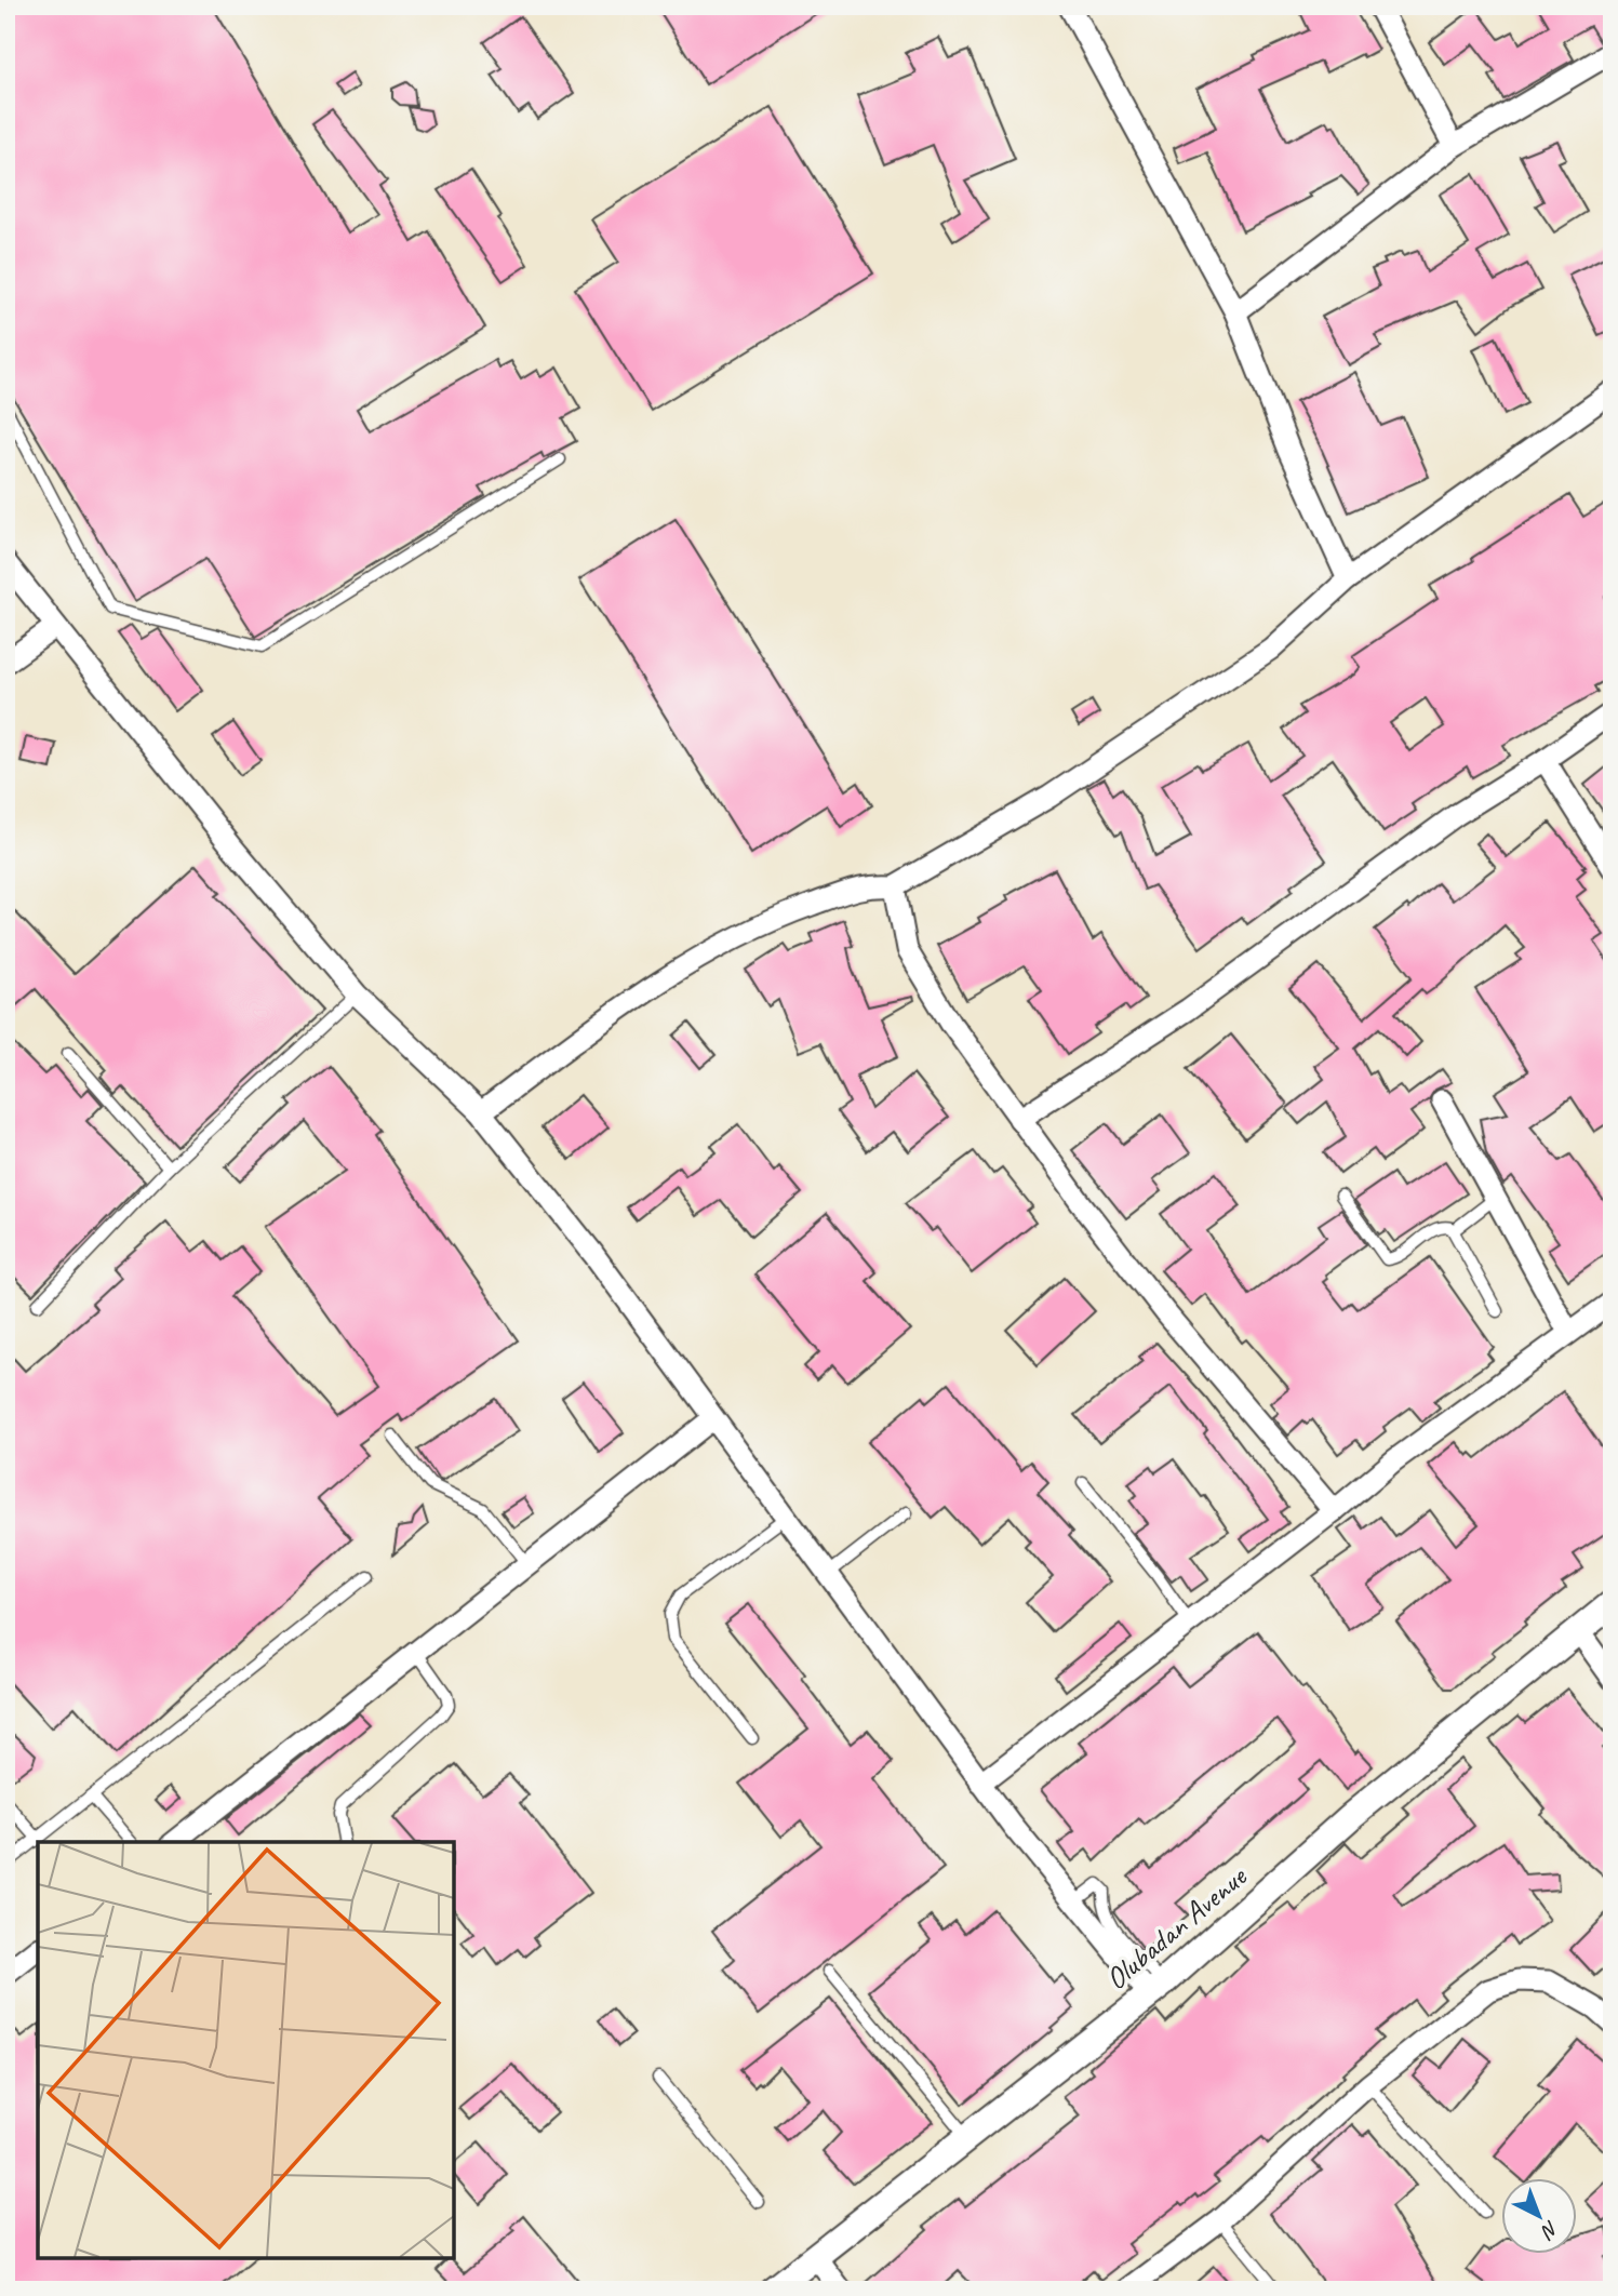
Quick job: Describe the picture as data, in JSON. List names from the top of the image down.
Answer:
{
  "streets": {
    "street": ["Olubadan Avenue"]
  },
  "north": "bottom right"
}
